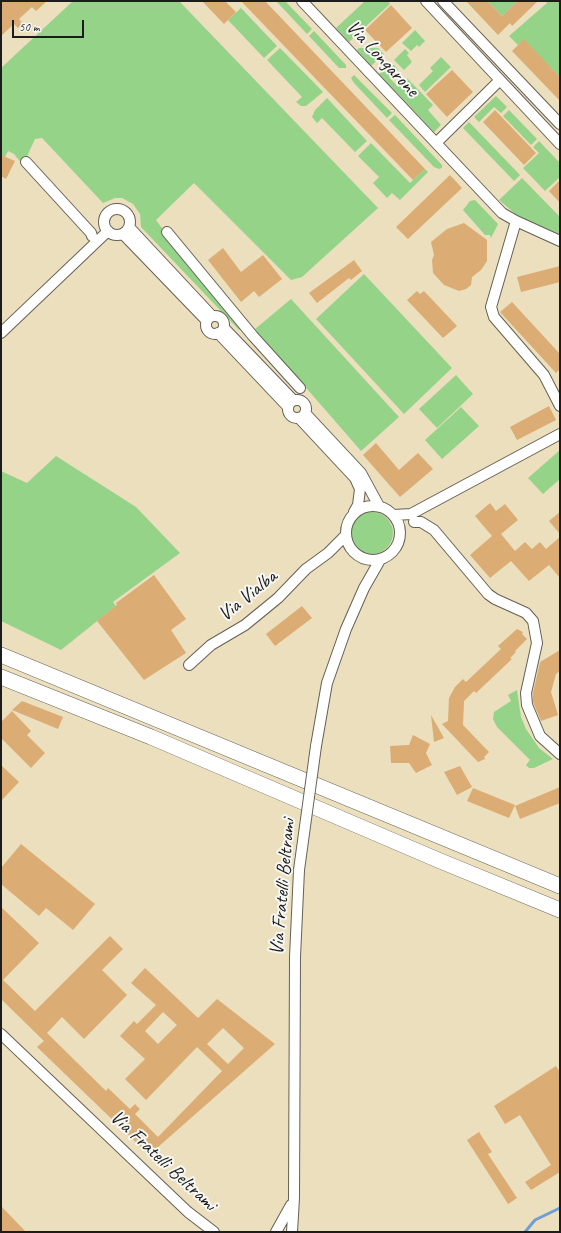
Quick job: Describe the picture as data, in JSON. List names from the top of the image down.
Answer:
{
  "streets": {
    "street": ["Via Longarone", "Via Vialba", "Via Fratelli Beltrami"]
  },
  "crossings": [
    ["Via Vialba", "Via Fratelli Beltrami"]
  ],
  "scale_bar": "50 m"
}
